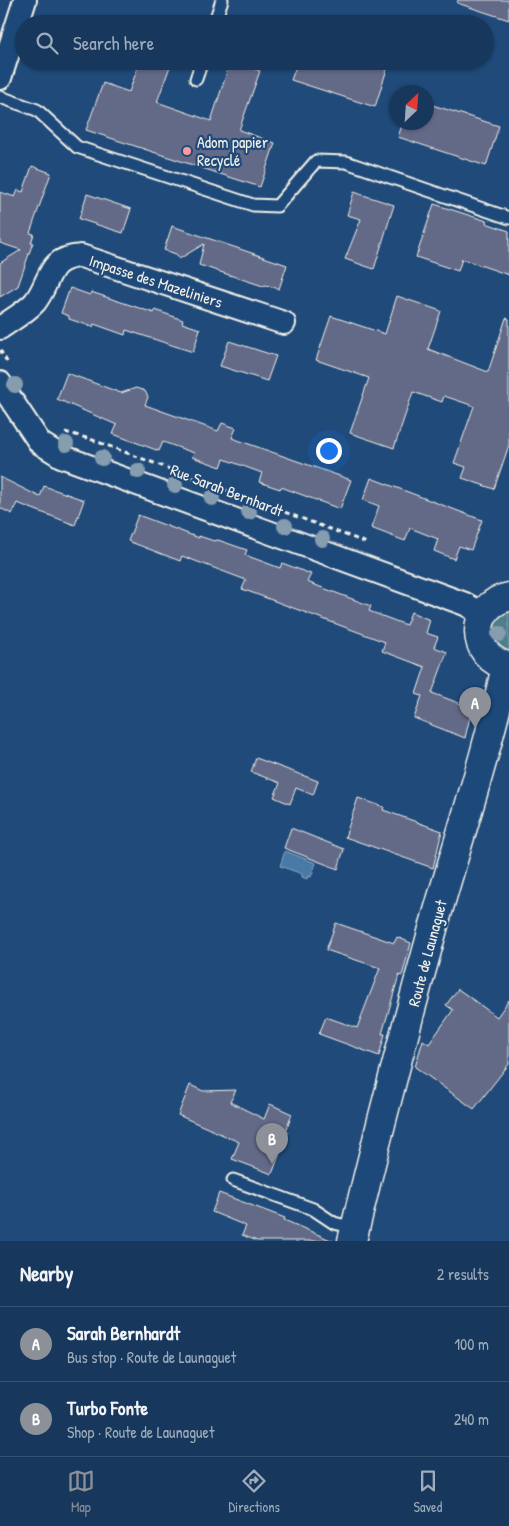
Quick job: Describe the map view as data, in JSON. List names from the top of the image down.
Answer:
{
  "streets": {
    "main road": ["Route de Launaguet"],
    "street": ["Impasse des Mazeliniers", "Rue Sarah Bernhardt"]
  },
  "places": ["Adom papier Recyclé"],
  "north": "top right",
  "page": {
    "search": "Search here",
    "pins": ["A", "B"],
    "heading": ["Nearby", "2 results"],
    "list": [
      {
        "mark": "A",
        "name": "Sarah Bernhardt",
        "note": "Bus stop · Route de Launaguet",
        "value": "100 m"
      },
      {
        "mark": "B",
        "name": "Turbo Fonte",
        "note": "Shop · Route de Launaguet",
        "value": "240 m"
      }
    ],
    "nav": ["Map", "Directions", "Saved"]
  }
}
